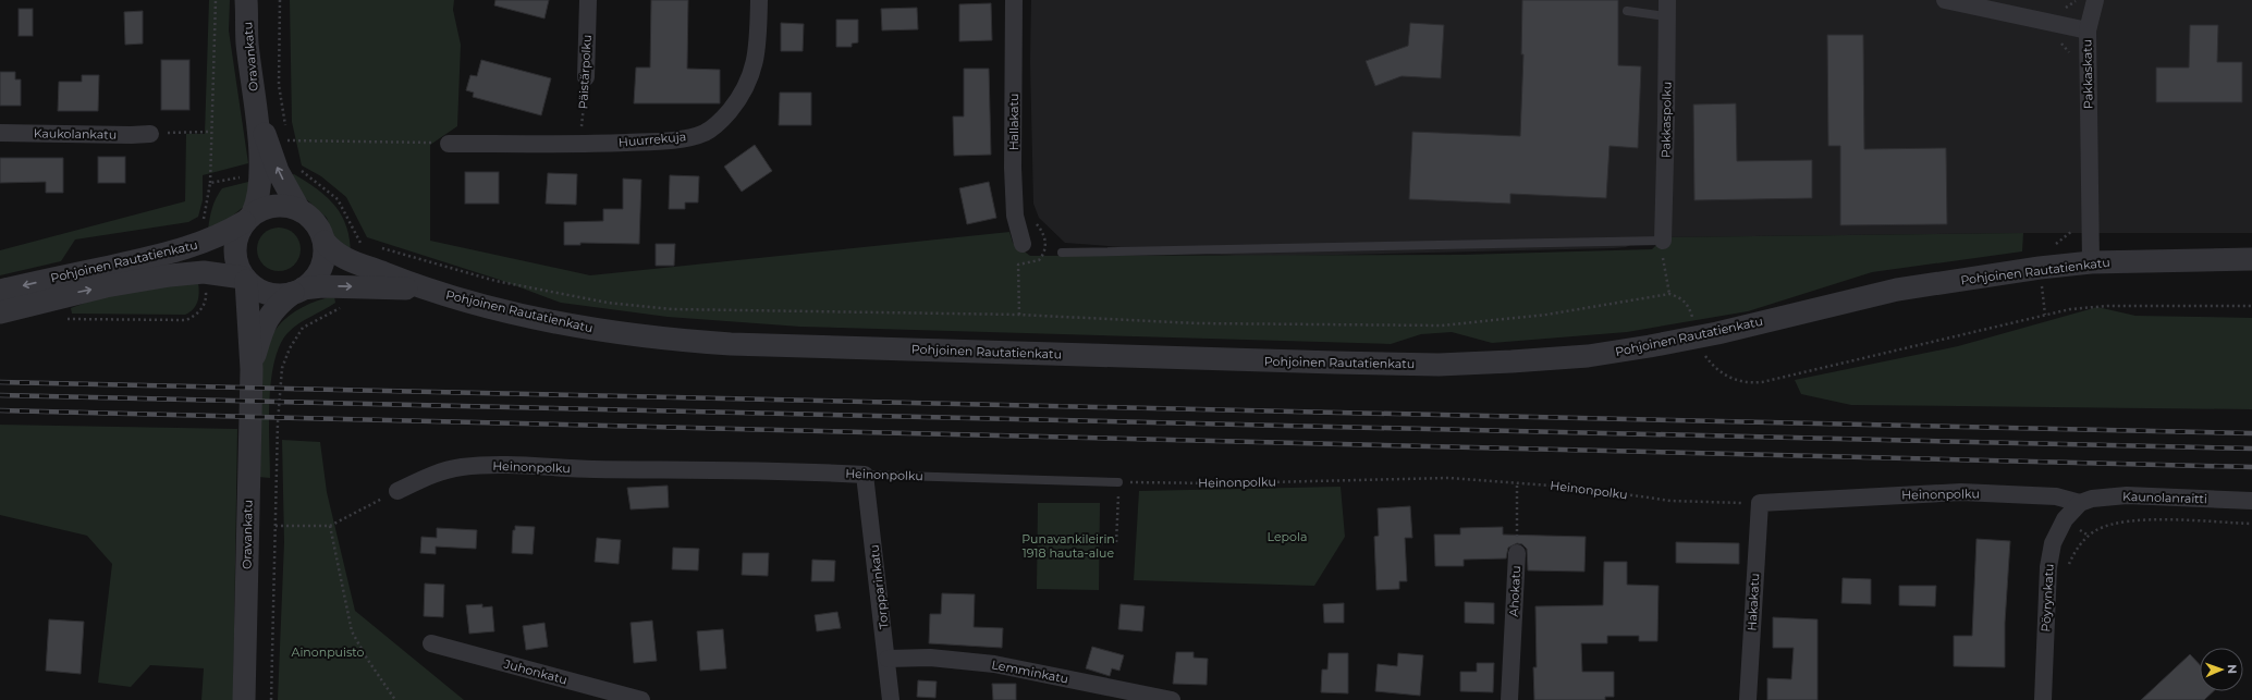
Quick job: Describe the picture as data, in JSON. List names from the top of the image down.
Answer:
{
  "streets": {
    "street": [
      "Oravankatu",
      "Päistärpolku",
      "Pakkaskatu",
      "Pakkaspolku",
      "Hallakatu",
      "Kaukolankatu",
      "Huurrekuja",
      "Pohjoinen Rautatienkatu",
      "Heinonpolku",
      "Kaunolanraitti",
      "Torpparinkatu",
      "Ahokatu",
      "Pöyrynkatu",
      "Hakakatu",
      "Juhonkatu",
      "Lemminkatu"
    ]
  },
  "crossings": [
    ["Oravankatu", "Pohjoinen Rautatienkatu"],
    ["Päistärpolku", "Huurrekuja"],
    ["Pakkaskatu", "Pohjoinen Rautatienkatu"],
    ["Heinonpolku", "Kaunolanraitti"],
    ["Heinonpolku", "Torpparinkatu"],
    ["Heinonpolku", "Ahokatu"],
    ["Heinonpolku", "Pöyrynkatu"],
    ["Heinonpolku", "Hakakatu"],
    ["Kaunolanraitti", "Pöyrynkatu"],
    ["Torpparinkatu", "Lemminkatu"]
  ],
  "parks": ["Lepola", "Punavankileirin 1918 hauta-alue", "Ainonpuisto"],
  "north": "right"
}
